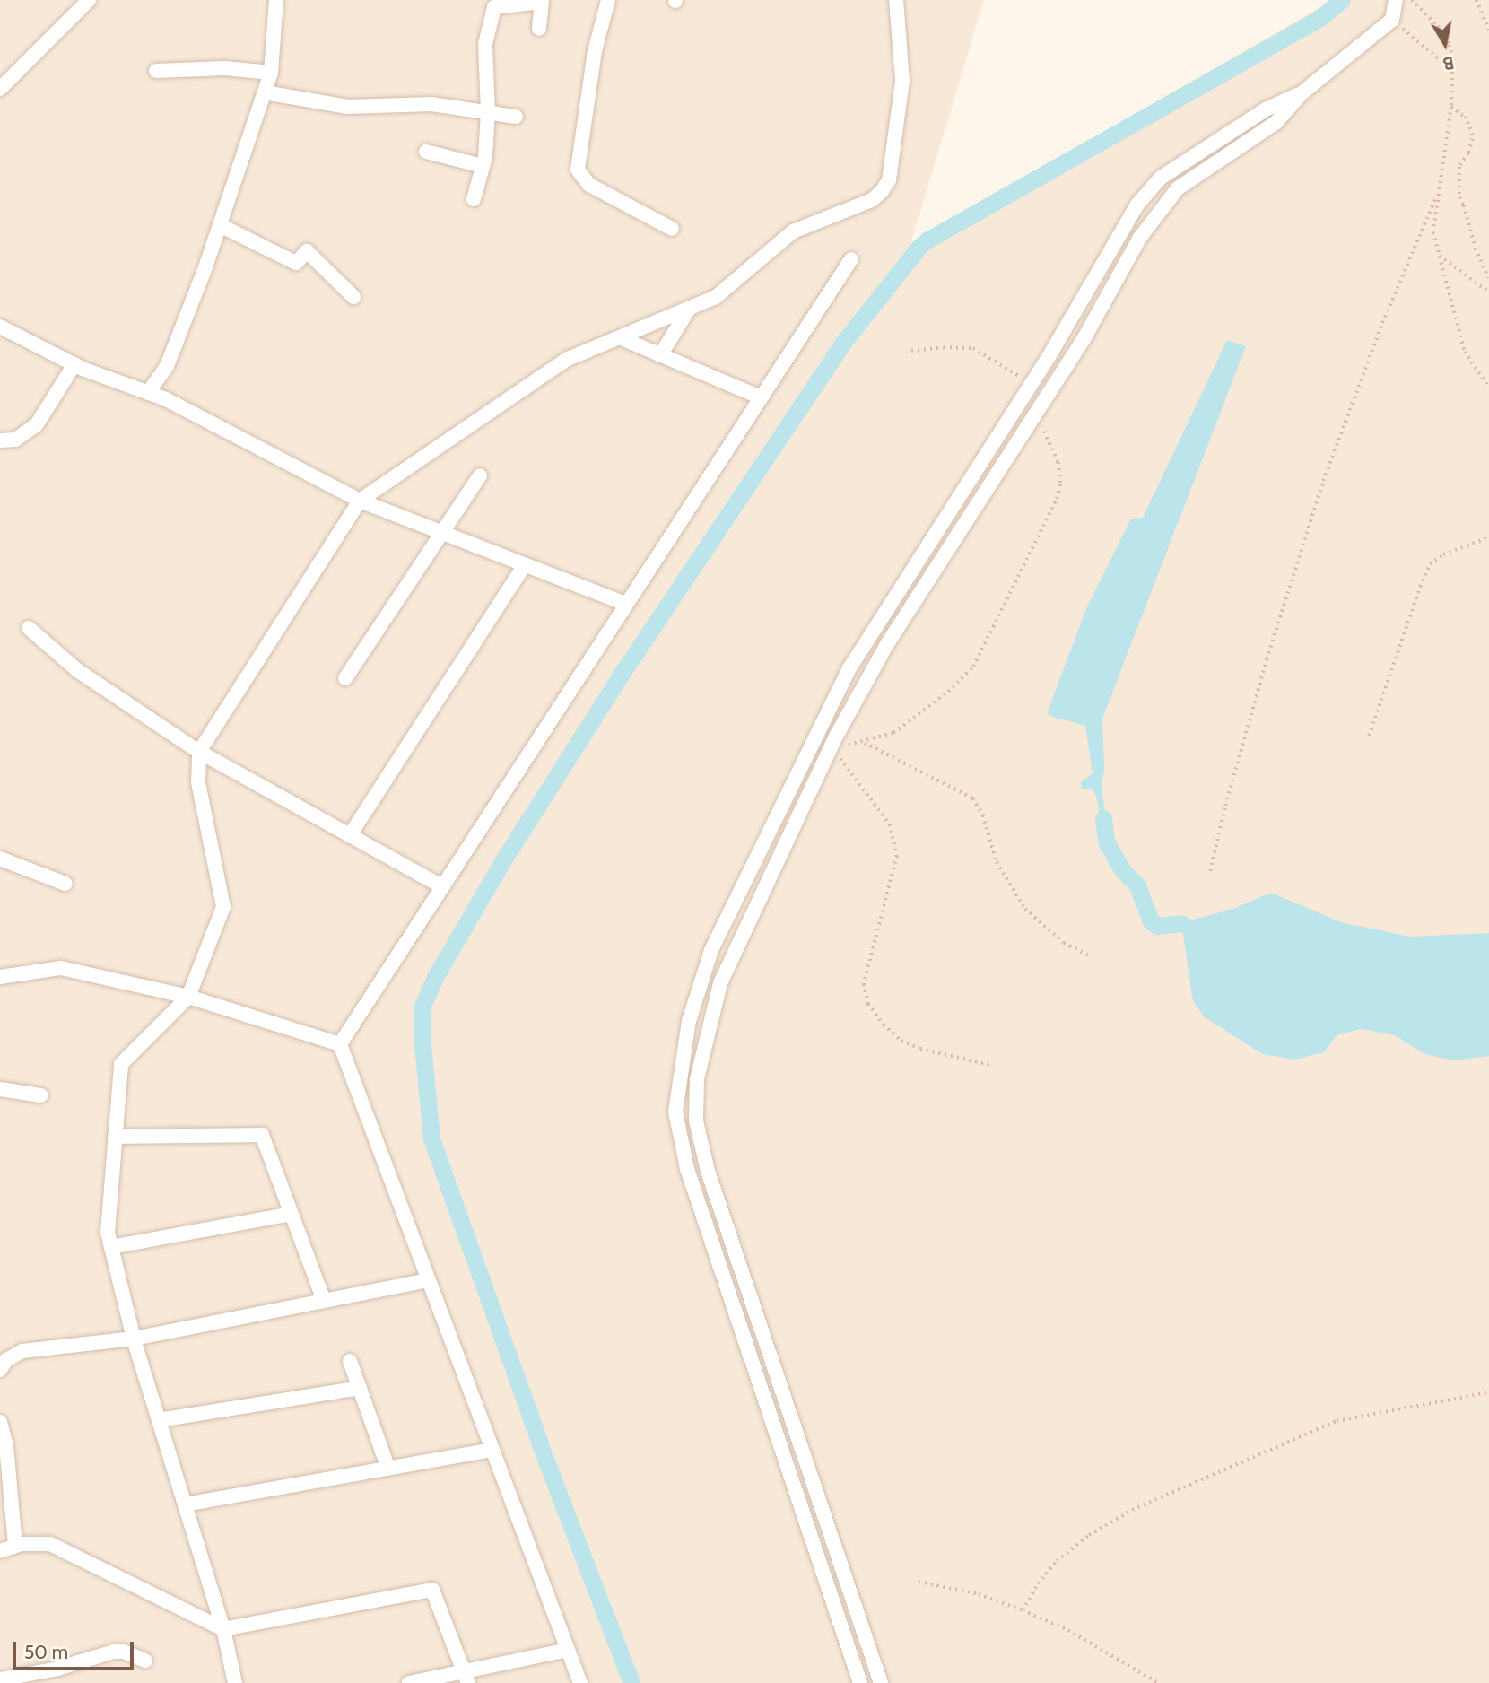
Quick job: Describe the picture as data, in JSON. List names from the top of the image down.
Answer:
{
  "scale_bar": "50 m",
  "north": "bottom"
}
